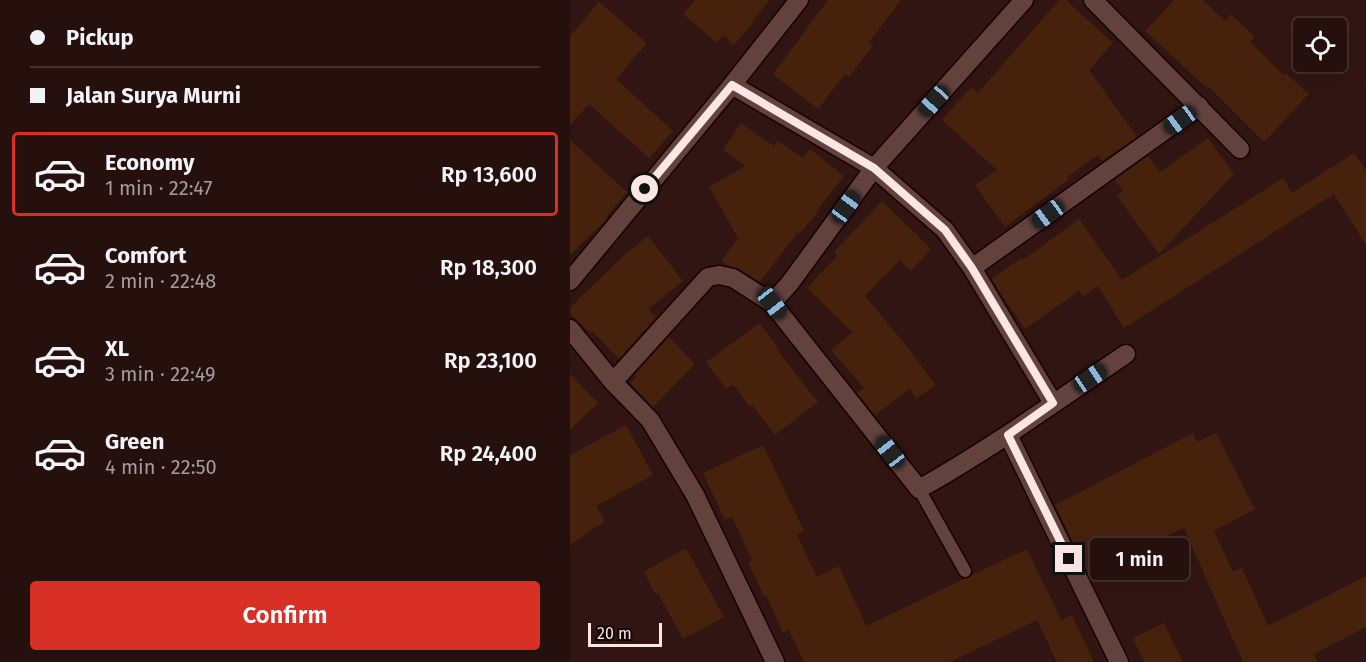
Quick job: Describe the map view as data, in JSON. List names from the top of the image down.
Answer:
{
  "scale_bar": "20 m",
  "page": {
    "banner": ["Pickup", "Jalan Surya Murni"],
    "list": [
      {
        "name": "Economy",
        "note": "1 min · 22:47",
        "value": "Rp 13,600"
      },
      {
        "name": "Comfort",
        "note": "2 min · 22:48",
        "value": "Rp 18,300"
      },
      {
        "name": "XL",
        "note": "3 min · 22:49",
        "value": "Rp 23,100"
      },
      {
        "name": "Green",
        "note": "4 min · 22:50",
        "value": "Rp 24,400"
      }
    ],
    "bubble": "1 min",
    "buttons": "Confirm",
    "scale": "20 m"
  }
}
